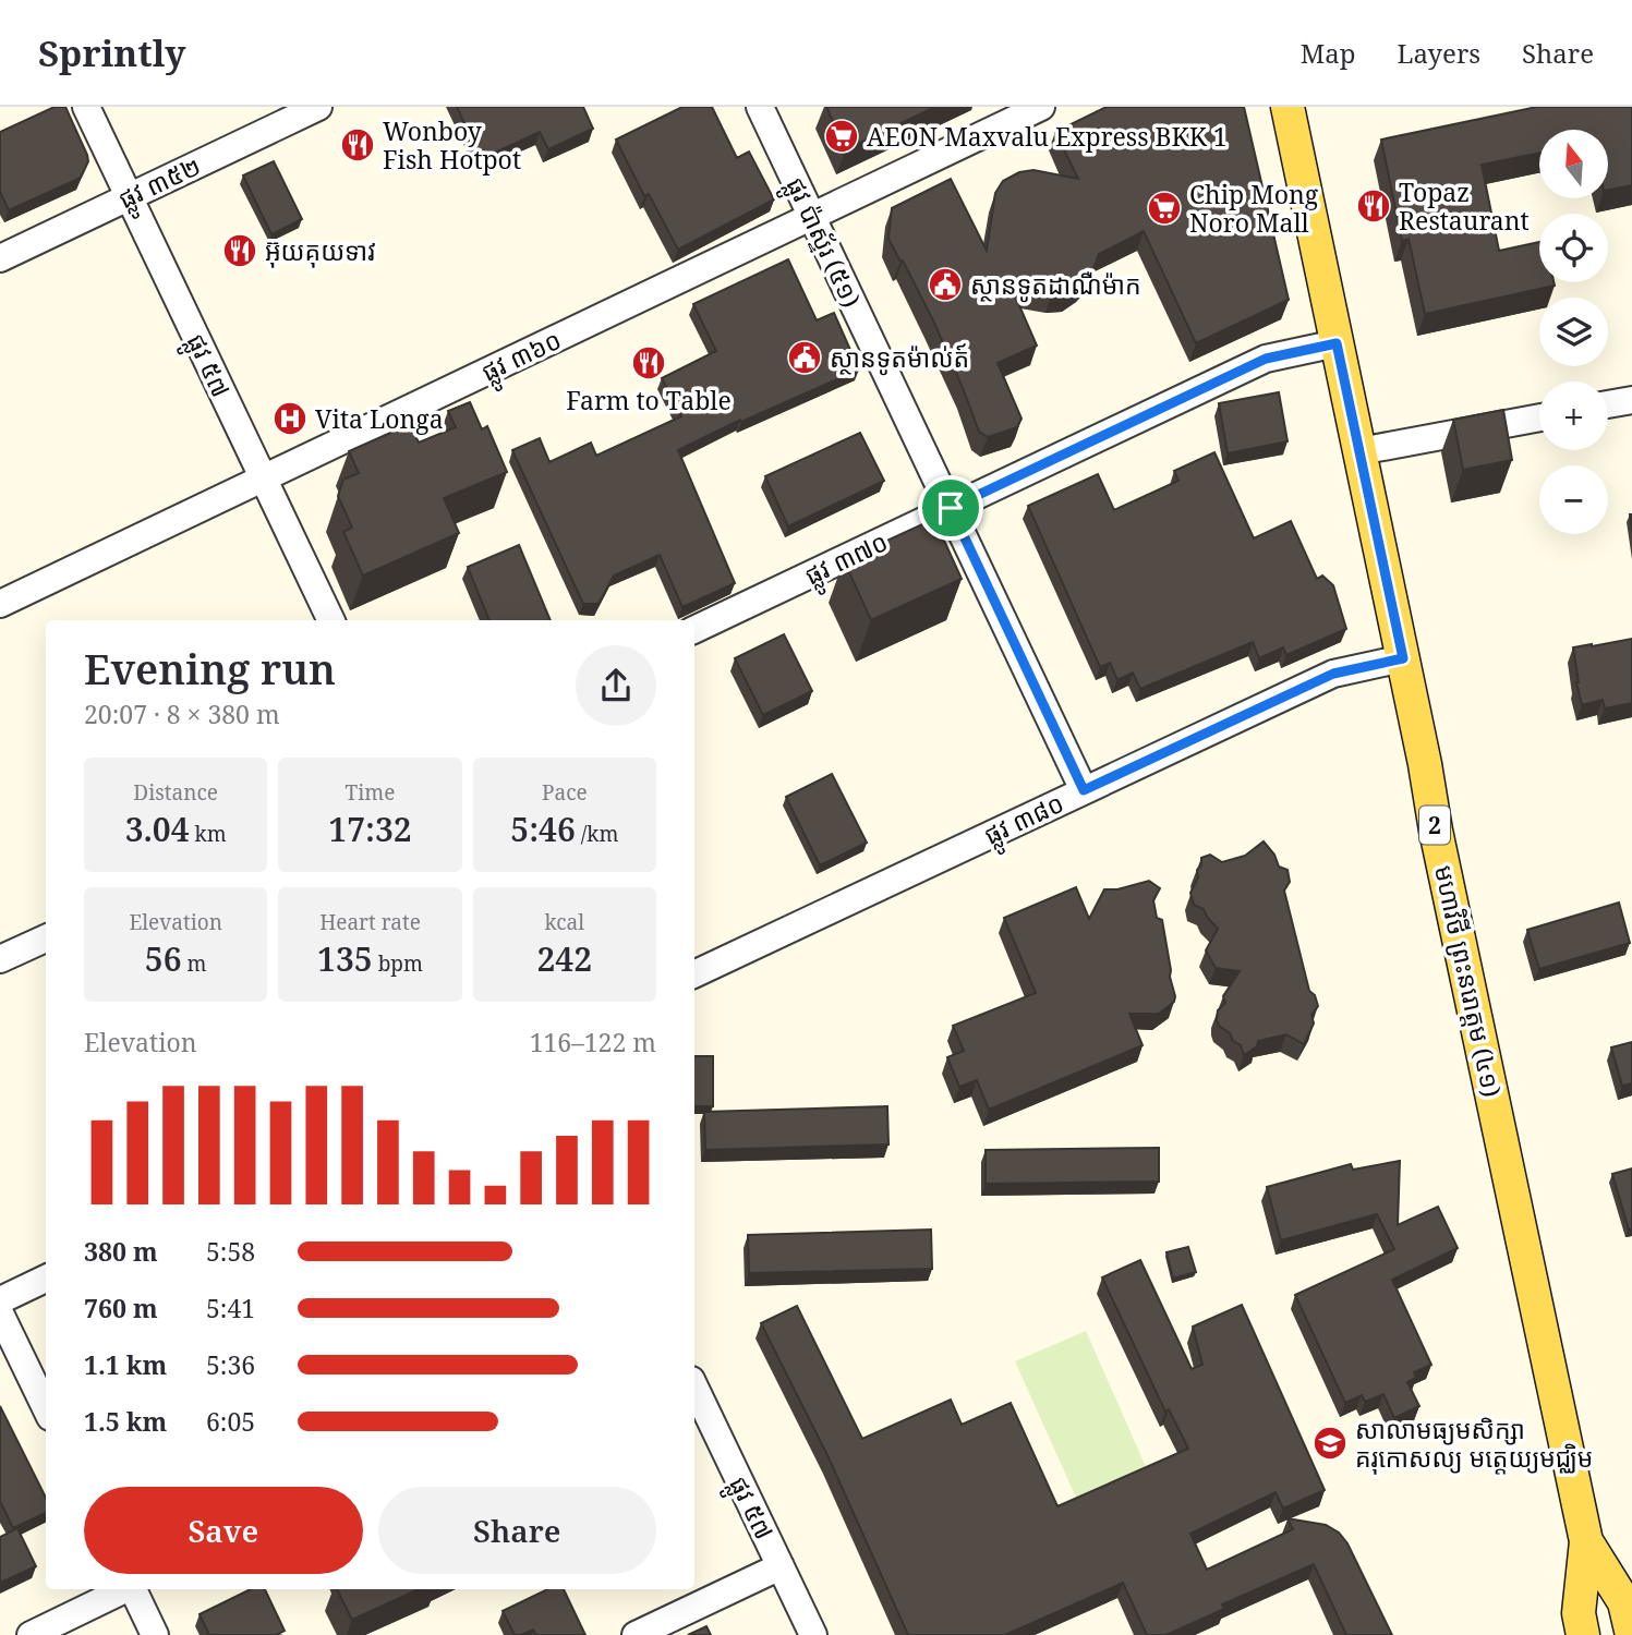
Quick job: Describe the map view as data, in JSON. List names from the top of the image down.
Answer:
{
  "streets": {
    "main road": ["2", "មហាវិថី ព្រះនរោត្តម (៤១)"],
    "street": [
      "ផ្លូវ ៣៥២",
      "ផ្លូវ ប៉ាស្ទ័រ (៥១)",
      "ផ្លូវ ៣៦០",
      "ផ្លូវ ៥៧",
      "ផ្លូវ ៣៧០",
      "ផ្លូវ ៣៨០"
    ]
  },
  "crossings": [
    ["ផ្លូវ ៣៥២", "ផ្លូវ ៥៧"],
    ["ផ្លូវ ប៉ាស្ទ័រ (៥១)", "ផ្លូវ ៣៦០"],
    ["ផ្លូវ ប៉ាស្ទ័រ (៥១)", "ផ្លូវ ៣៧០"],
    ["ផ្លូវ ប៉ាស្ទ័រ (៥១)", "ផ្លូវ ៣៨០"],
    ["ផ្លូវ ៣៦០", "ផ្លូវ ៥៧"],
    ["ផ្លូវ ៣៧០", "មហាវិថី ព្រះនរោត្តម (៤១)"],
    ["ផ្លូវ ៣៨០", "មហាវិថី ព្រះនរោត្តម (៤១)"]
  ],
  "places": {
    "supermarket": ["AEON Maxvalu Express BKK 1", "Chip Mong Noro Mall"],
    "restaurant": [
      "Wonboy Fish Hotpot",
      "Topaz Restaurant",
      "អ៊ុយគុយទាវ",
      "Farm to Table"
    ],
    "public building": ["ស្ថានទូតដាណឺម៉ាក", "ស្ថានទូតម៉ាល់ត៍"],
    "hospital": ["Vita Longa"],
    "school or university": ["សាលាមធ្យមសិក្សា គរុកោសល្យ មត្តេយ្យមជ្ឈិម"]
  },
  "north": "top",
  "page": {
    "header": "Sprintly",
    "nav": ["Map", "Layers", "Share"],
    "map_buttons": ["+", "−"],
    "heading": ["Evening run", "20:07 · 8 × 380 m"],
    "stats": [
      ["Distance", "3.04 km"],
      ["Time", "17:32"],
      ["Pace", "5:46 /km"],
      ["Elevation", "56 m"],
      ["Heart rate", "135 bpm"],
      ["kcal", "242"]
    ],
    "chart": ["Elevation", "116–122 m"],
    "list": [
      {
        "name": "380 m",
        "note": "5:58"
      },
      {
        "name": "760 m",
        "note": "5:41"
      },
      {
        "name": "1.1 km",
        "note": "5:36"
      },
      {
        "name": "1.5 km",
        "note": "6:05"
      }
    ],
    "buttons": ["Save", "Share"]
  }
}
